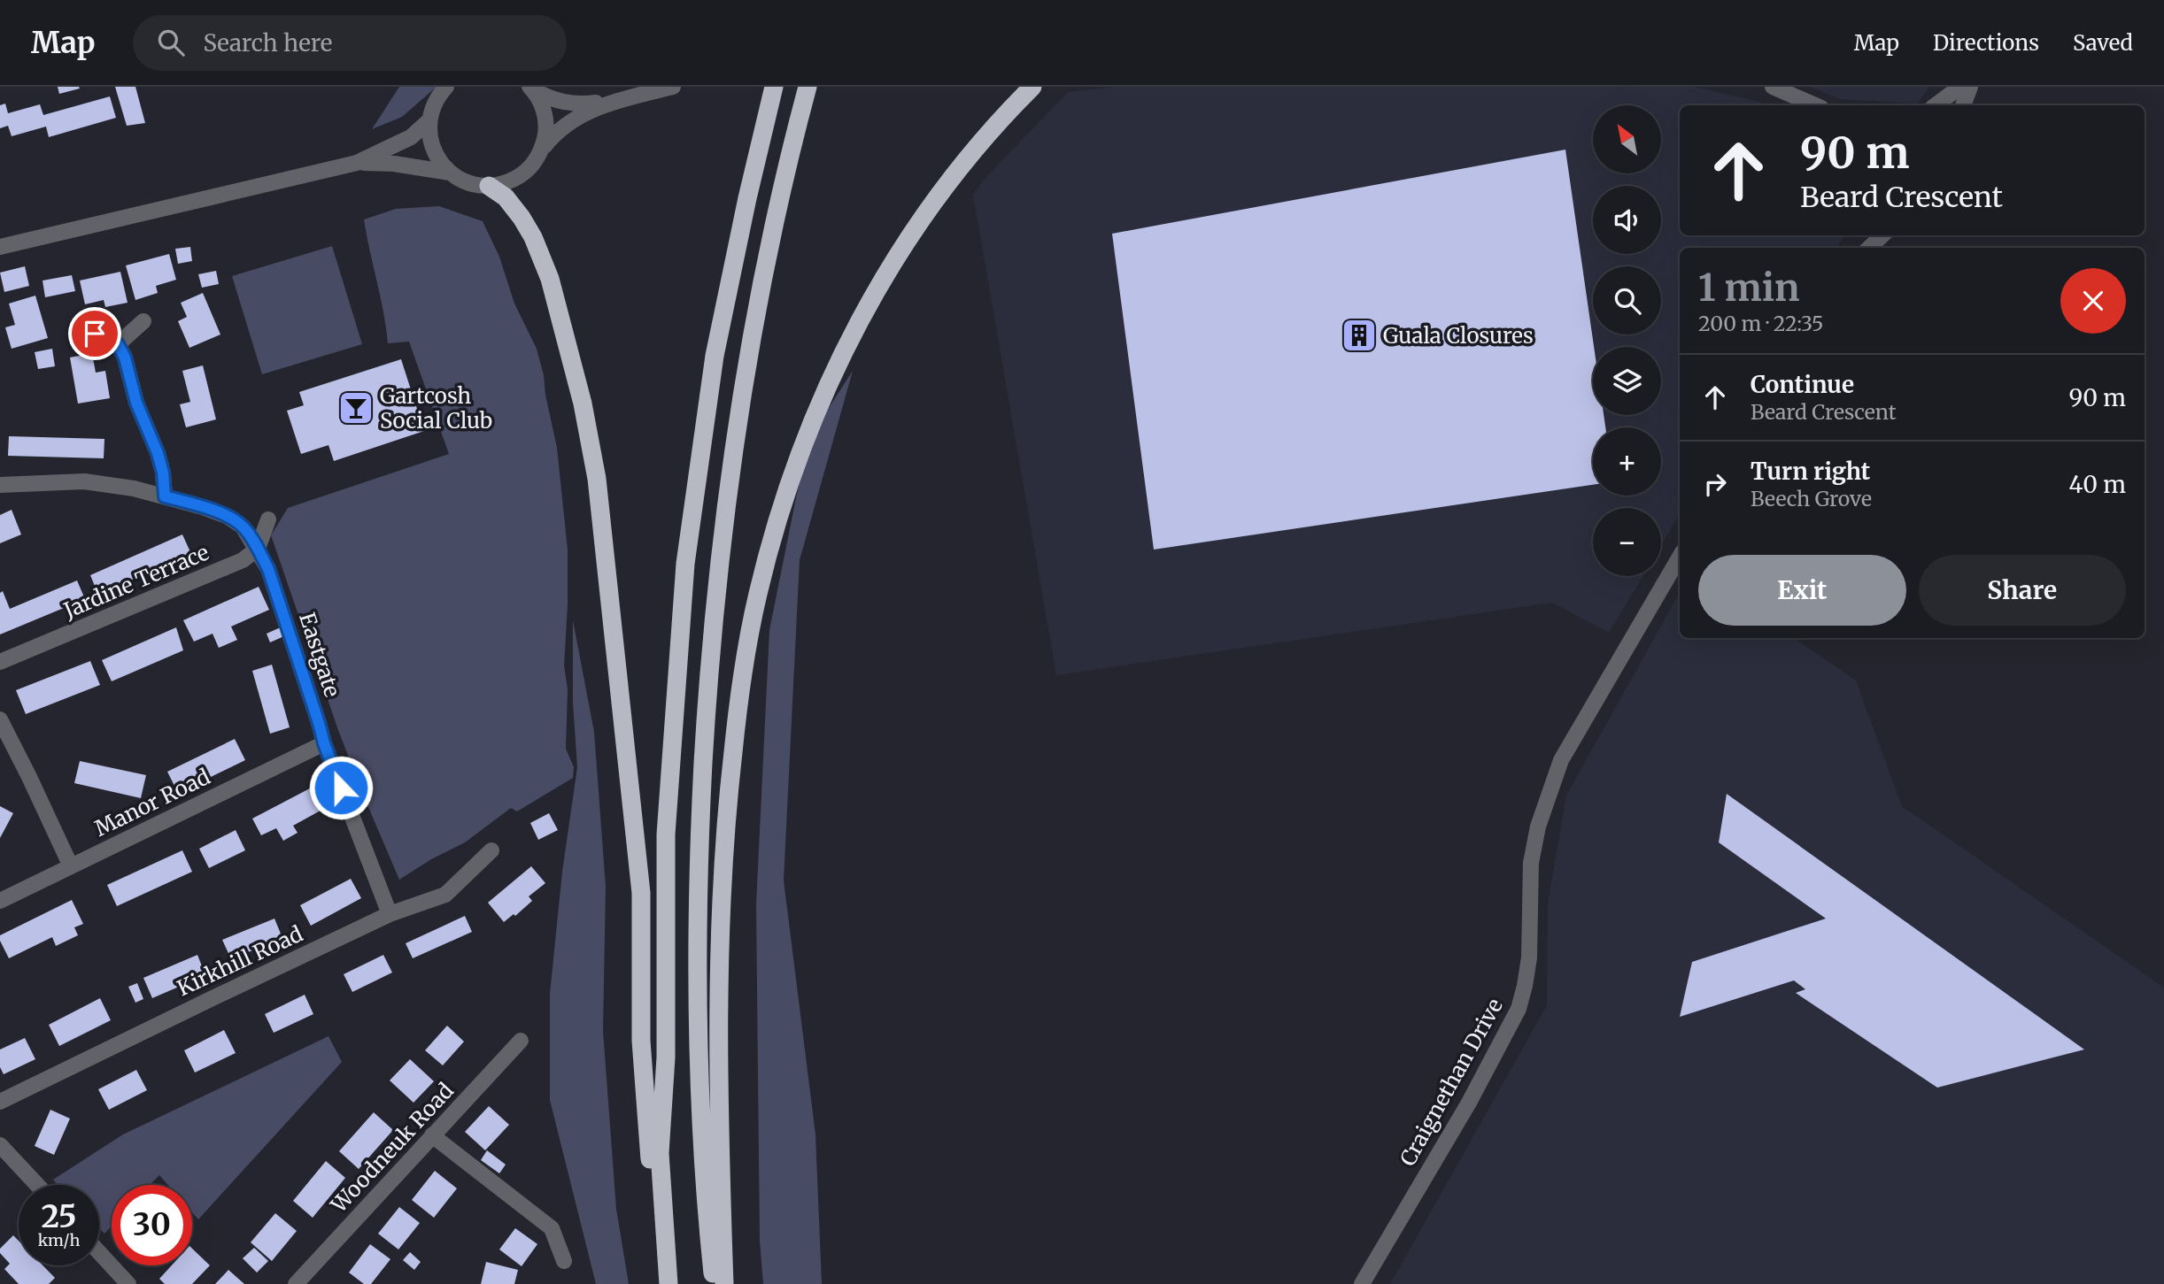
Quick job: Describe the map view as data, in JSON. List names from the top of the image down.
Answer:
{
  "streets": {
    "street": [
      "Jardine Terrace",
      "Eastgate",
      "Manor Road",
      "Kirkhill Road",
      "Craignethan Drive",
      "Woodneuk Road"
    ]
  },
  "crossings": [
    ["Jardine Terrace", "Eastgate"],
    ["Eastgate", "Manor Road"],
    ["Eastgate", "Kirkhill Road"]
  ],
  "places": {
    "building": ["Guala Closures"],
    "bar": ["Gartcosh Social Club"]
  },
  "north": "top left",
  "page": {
    "header": "Map",
    "search": "Search here",
    "nav": ["Map", "Directions", "Saved"],
    "map_buttons": ["+", "−"],
    "turn": ["90 m", "Beard Crescent"],
    "heading": ["1 min", "200 m · 22:35"],
    "list": [
      {
        "name": "Continue",
        "note": "Beard Crescent",
        "value": "90 m"
      },
      {
        "name": "Turn right",
        "note": "Beech Grove",
        "value": "40 m"
      }
    ],
    "buttons": ["Exit", "Share"],
    "speed": "25 km/h",
    "limit": "30"
  }
}
